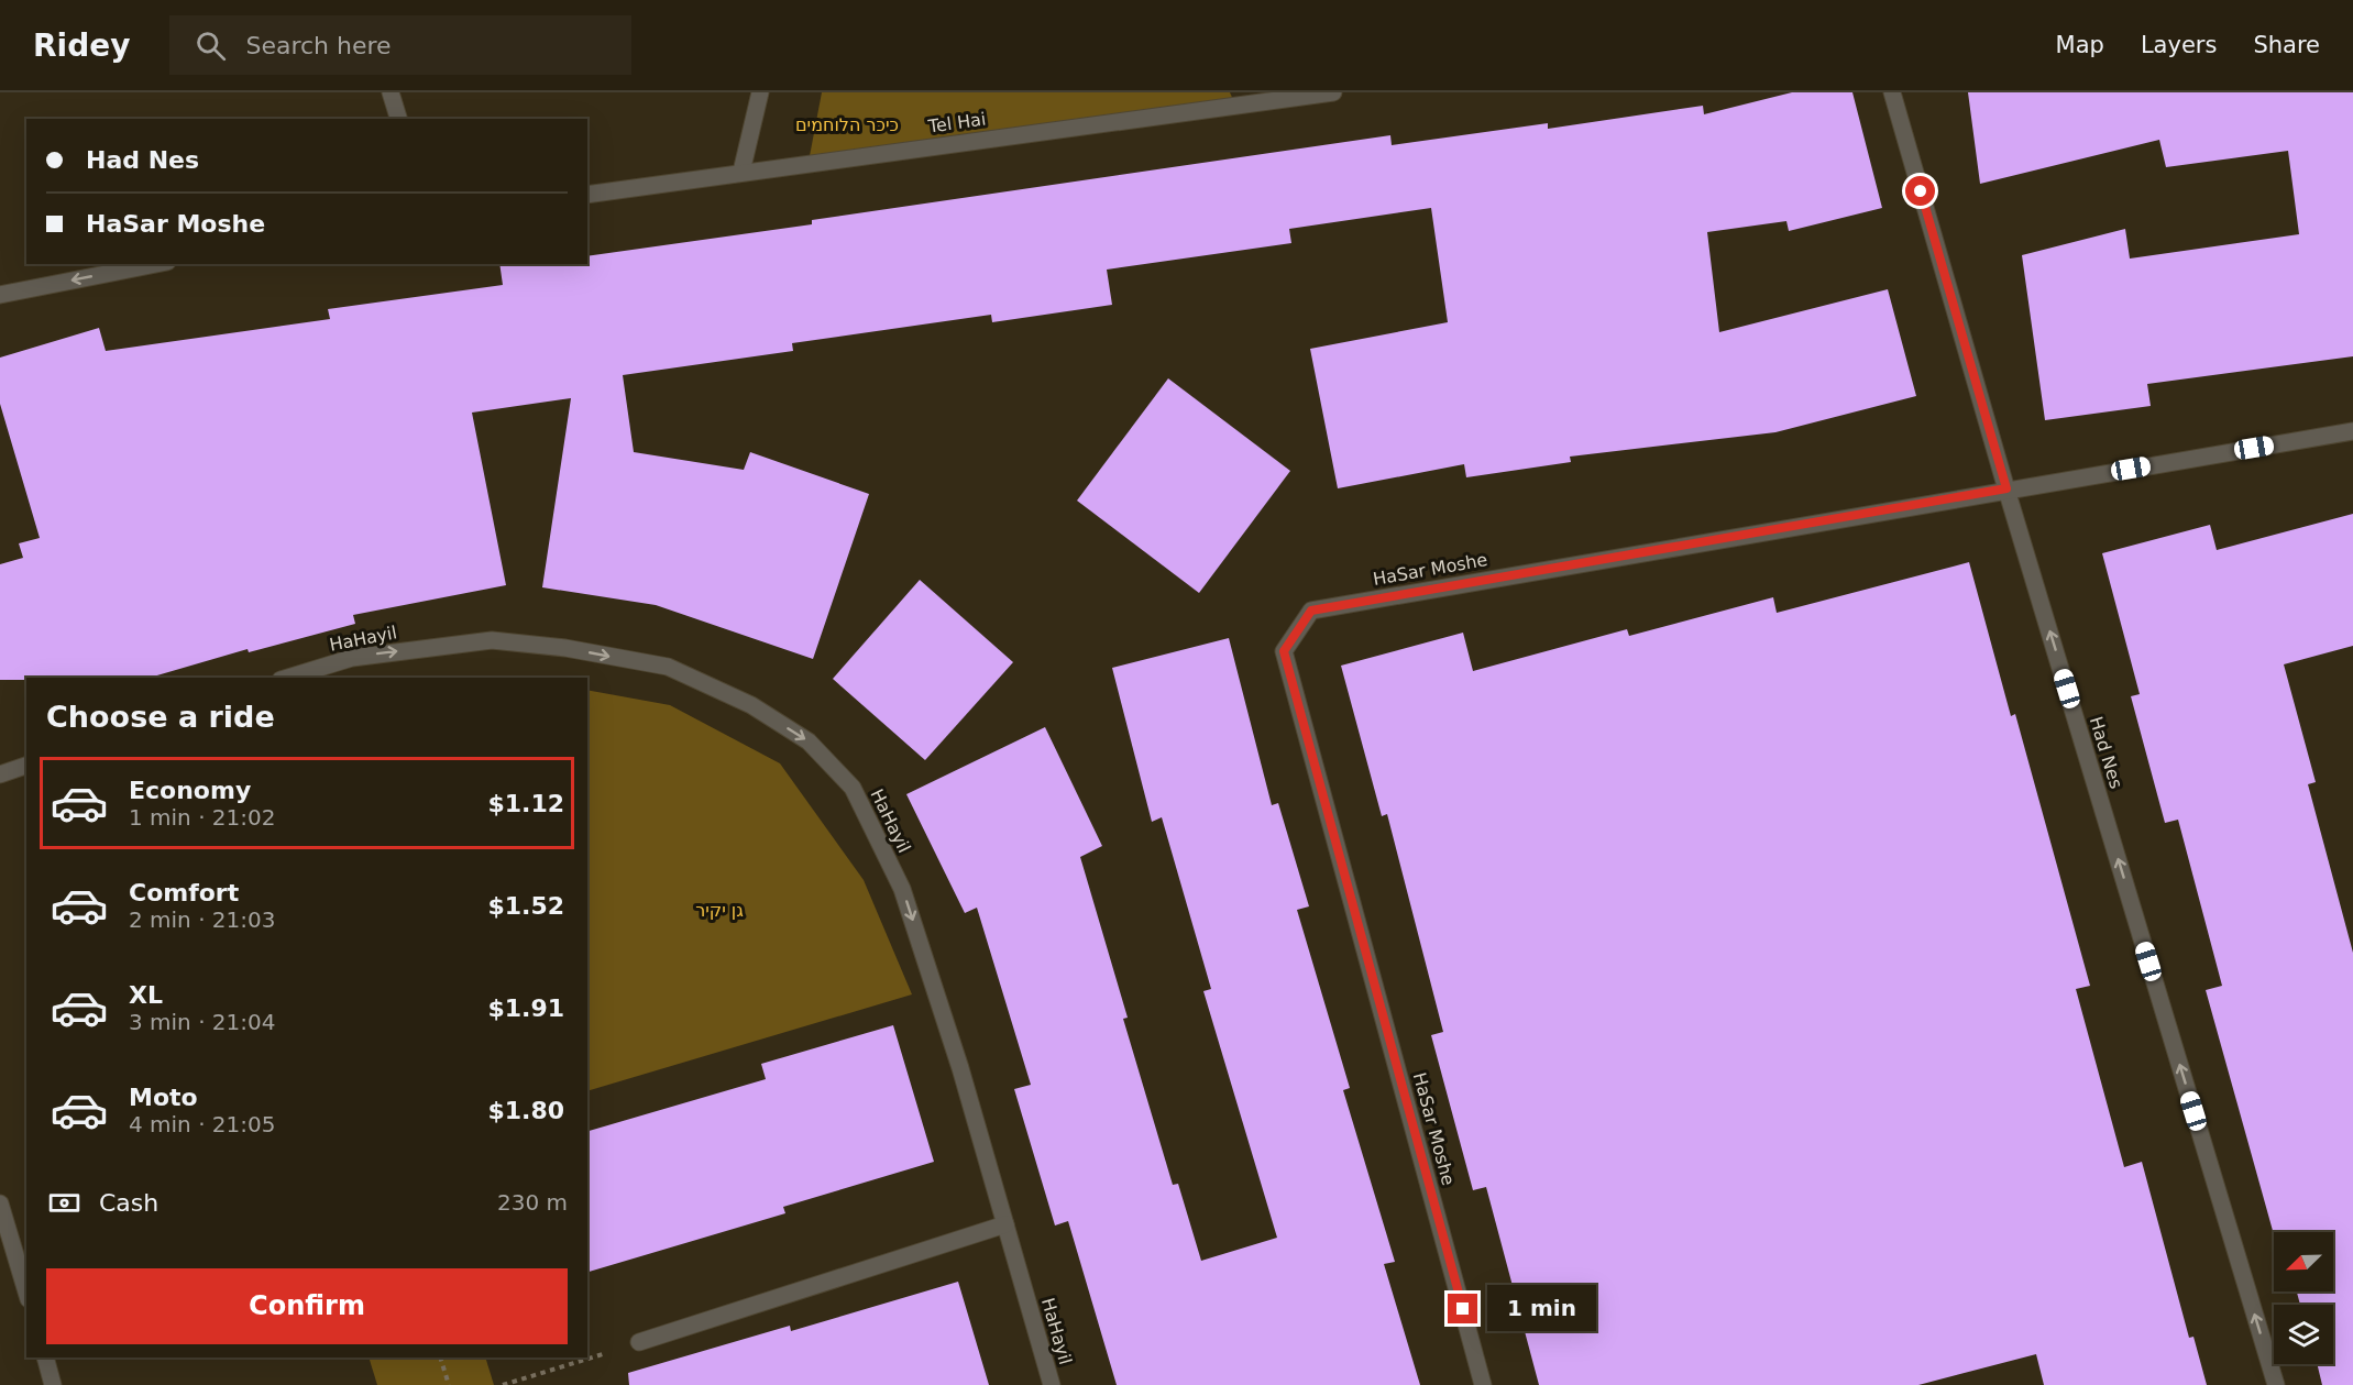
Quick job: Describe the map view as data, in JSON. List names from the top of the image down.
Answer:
{
  "streets": {
    "street": [
      "Tel Hai",
      "HaSar Moshe",
      "HaHayil",
      "Had Nes"
    ]
  },
  "crossings": [
    ["HaSar Moshe", "Had Nes"]
  ],
  "one_way": ["HaHayil", "Had Nes"],
  "parks": ["כיכר הלוחמים", "גן יקיר"],
  "north": "bottom left",
  "page": {
    "header": "Ridey",
    "search": "Search here",
    "nav": ["Map", "Layers", "Share"],
    "banner": ["Had Nes", "HaSar Moshe"],
    "heading": "Choose a ride",
    "list": [
      {
        "name": "Economy",
        "note": "1 min · 21:02",
        "value": "$1.12"
      },
      {
        "name": "Comfort",
        "note": "2 min · 21:03",
        "value": "$1.52"
      },
      {
        "name": "XL",
        "note": "3 min · 21:04",
        "value": "$1.91"
      },
      {
        "name": "Moto",
        "note": "4 min · 21:05",
        "value": "$1.80"
      }
    ],
    "pay": ["Cash", "230 m"],
    "buttons": "Confirm",
    "bubble": "1 min"
  }
}
